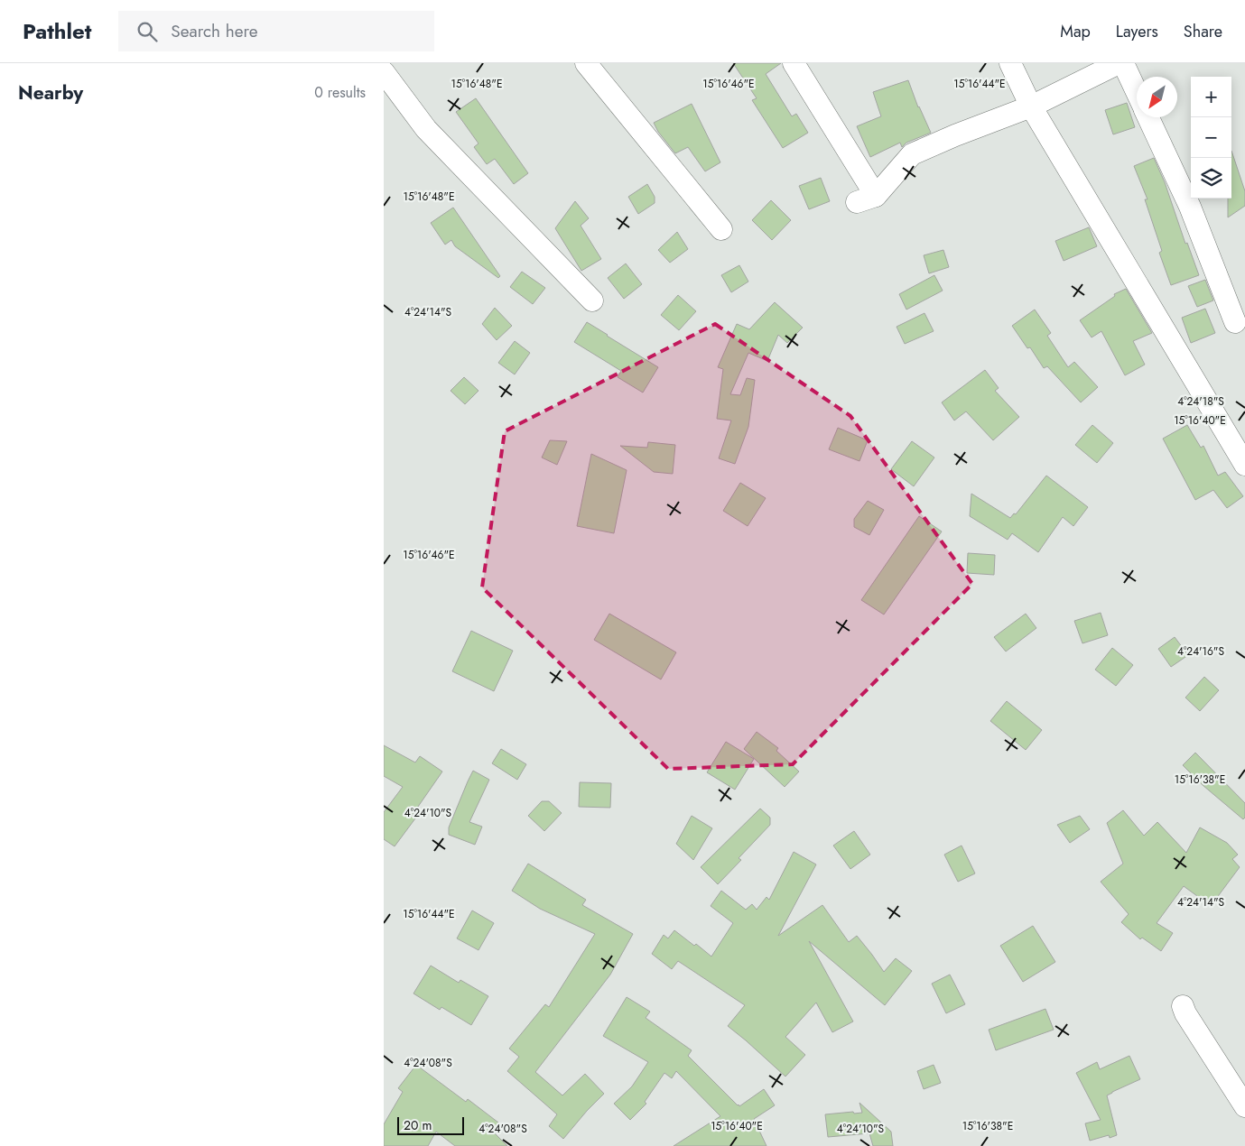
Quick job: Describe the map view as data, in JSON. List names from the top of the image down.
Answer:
{
  "scale_bar": "20 m",
  "north": "bottom left",
  "page": {
    "header": "Pathlet",
    "search": "Search here",
    "nav": ["Map", "Layers", "Share"],
    "heading": ["Nearby", "0 results"],
    "map_buttons": ["+", "−"],
    "scale": "20 m"
  },
  "coordinates": [
    "15°16'48\"E",
    "15°16'46\"E",
    "15°16'44\"E",
    "4°24'14\"S",
    "4°24'18\"S",
    "15°16'40\"E",
    "4°24'16\"S",
    "15°16'38\"E",
    "4°24'10\"S",
    "4°24'08\"S"
  ]
}
